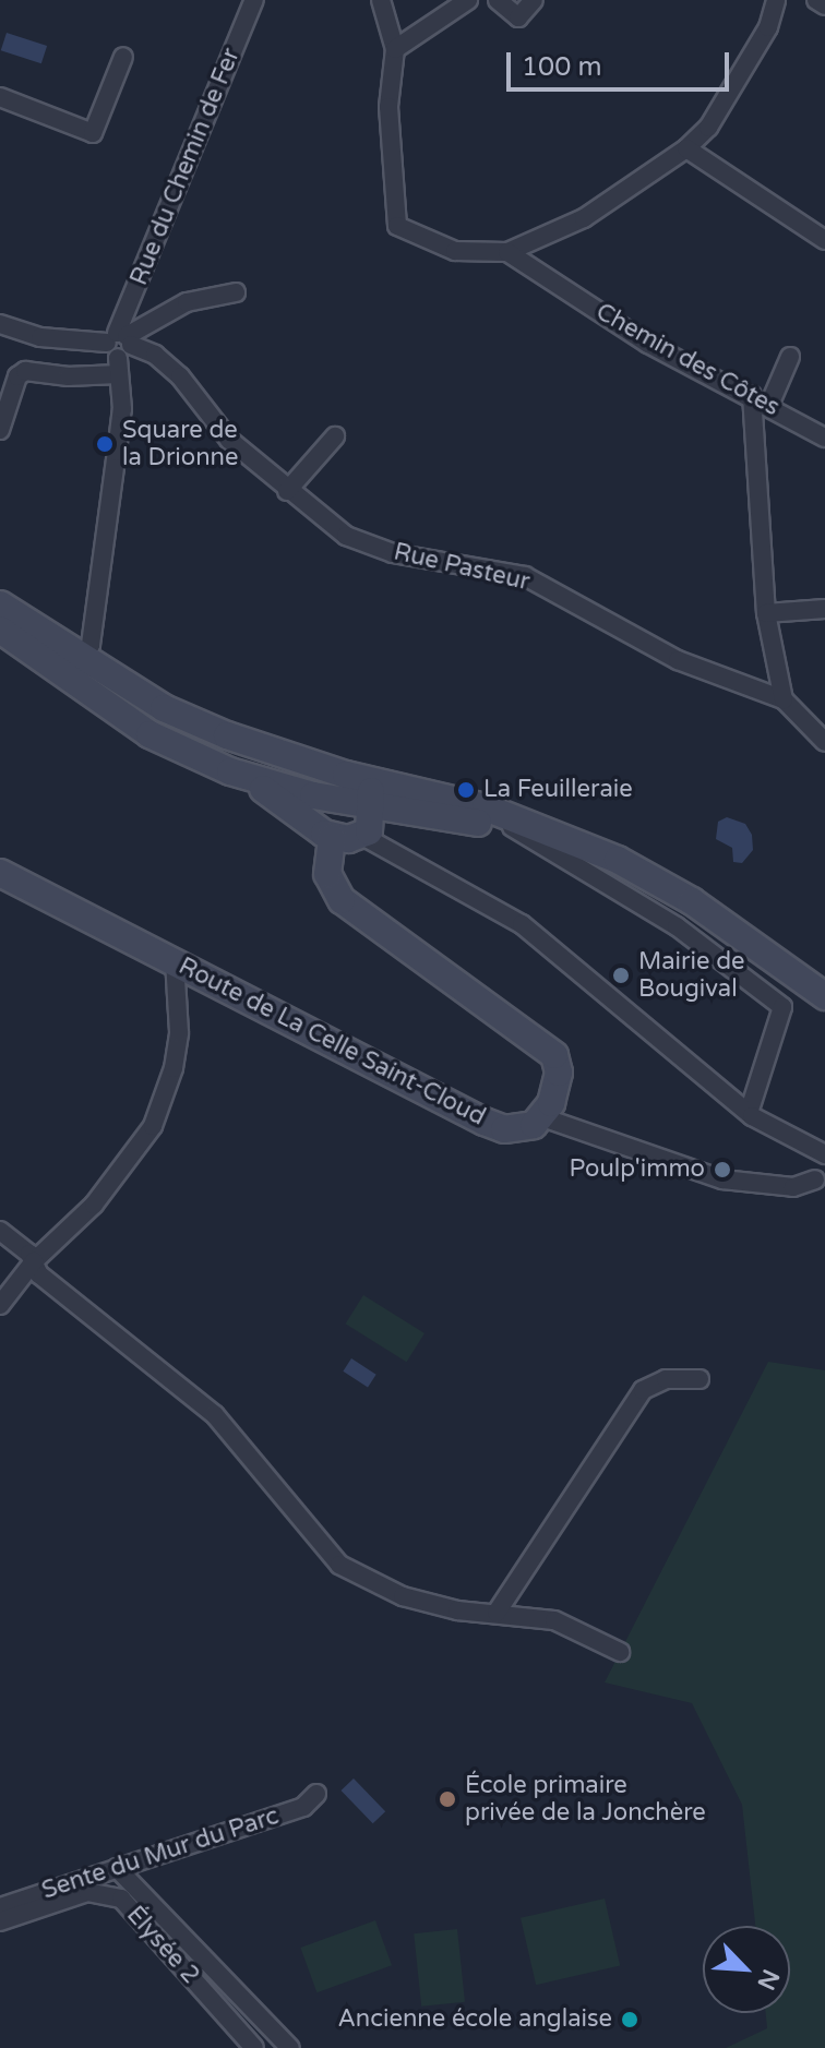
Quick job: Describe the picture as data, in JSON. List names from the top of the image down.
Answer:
{
  "streets": {
    "main road": ["Route de La Celle Saint-Cloud"],
    "street": [
      "Rue du Chemin de Fer",
      "Chemin des Côtes",
      "Rue Pasteur",
      "Sente du Mur du Parc",
      "Élysée 2"
    ]
  },
  "crossings": [
    ["Rue du Chemin de Fer", "Rue Pasteur"]
  ],
  "places": [
    "Square de la Drionne",
    "La Feuilleraie",
    "Mairie de Bougival",
    "Poulp'immo",
    "École primaire privée de la Jonchère",
    "Ancienne école anglaise"
  ],
  "scale_bar": "100 m",
  "north": "bottom right"
}
